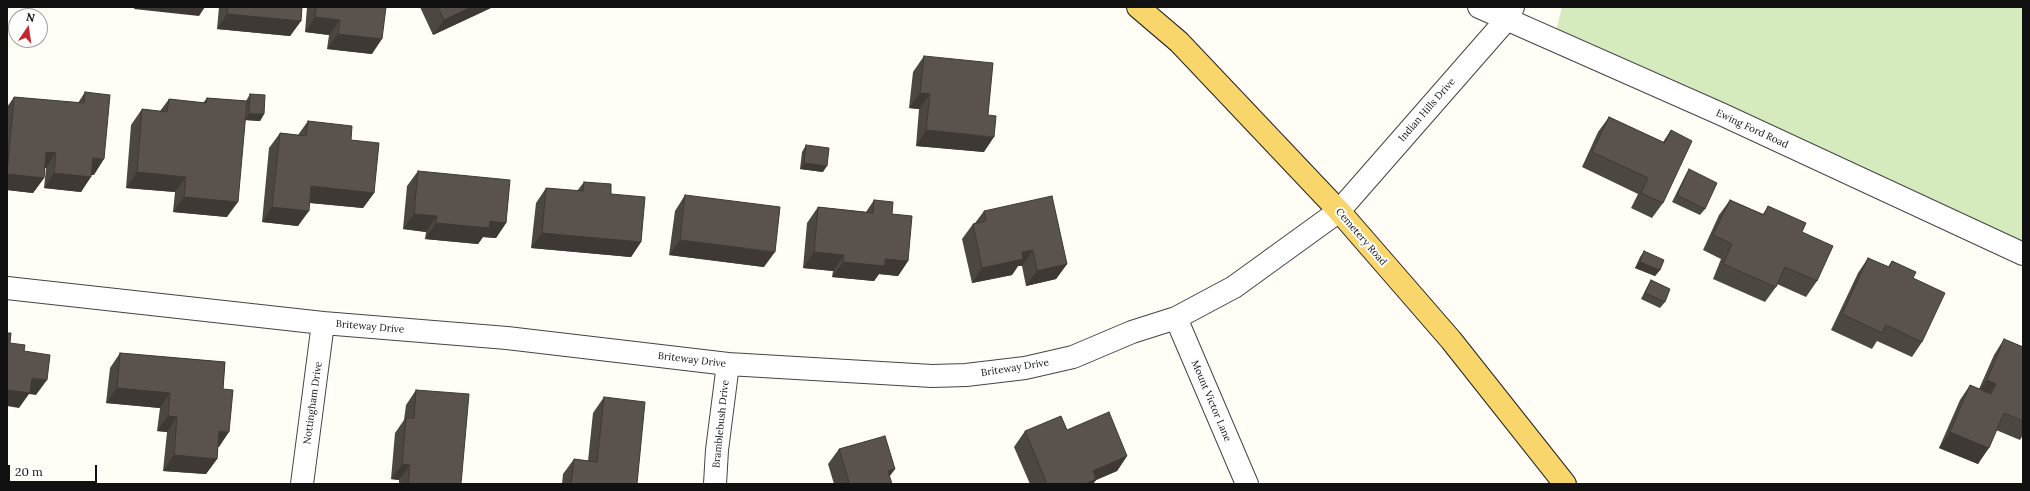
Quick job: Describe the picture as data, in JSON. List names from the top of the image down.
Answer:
{
  "streets": {
    "main road": ["Cemetery Road"],
    "street": [
      "Indian Hills Drive",
      "Ewing Ford Road",
      "Briteway Drive",
      "Mount Victor Lane",
      "Nottingham Drive",
      "Bramblebush Drive"
    ]
  },
  "crossings": [
    ["Indian Hills Drive", "Ewing Ford Road"],
    ["Indian Hills Drive", "Cemetery Road"],
    ["Indian Hills Drive", "Briteway Drive"],
    ["Cemetery Road", "Briteway Drive"],
    ["Briteway Drive", "Mount Victor Lane"],
    ["Briteway Drive", "Nottingham Drive"],
    ["Briteway Drive", "Bramblebush Drive"]
  ],
  "scale_bar": "20 m",
  "north": "top"
}
